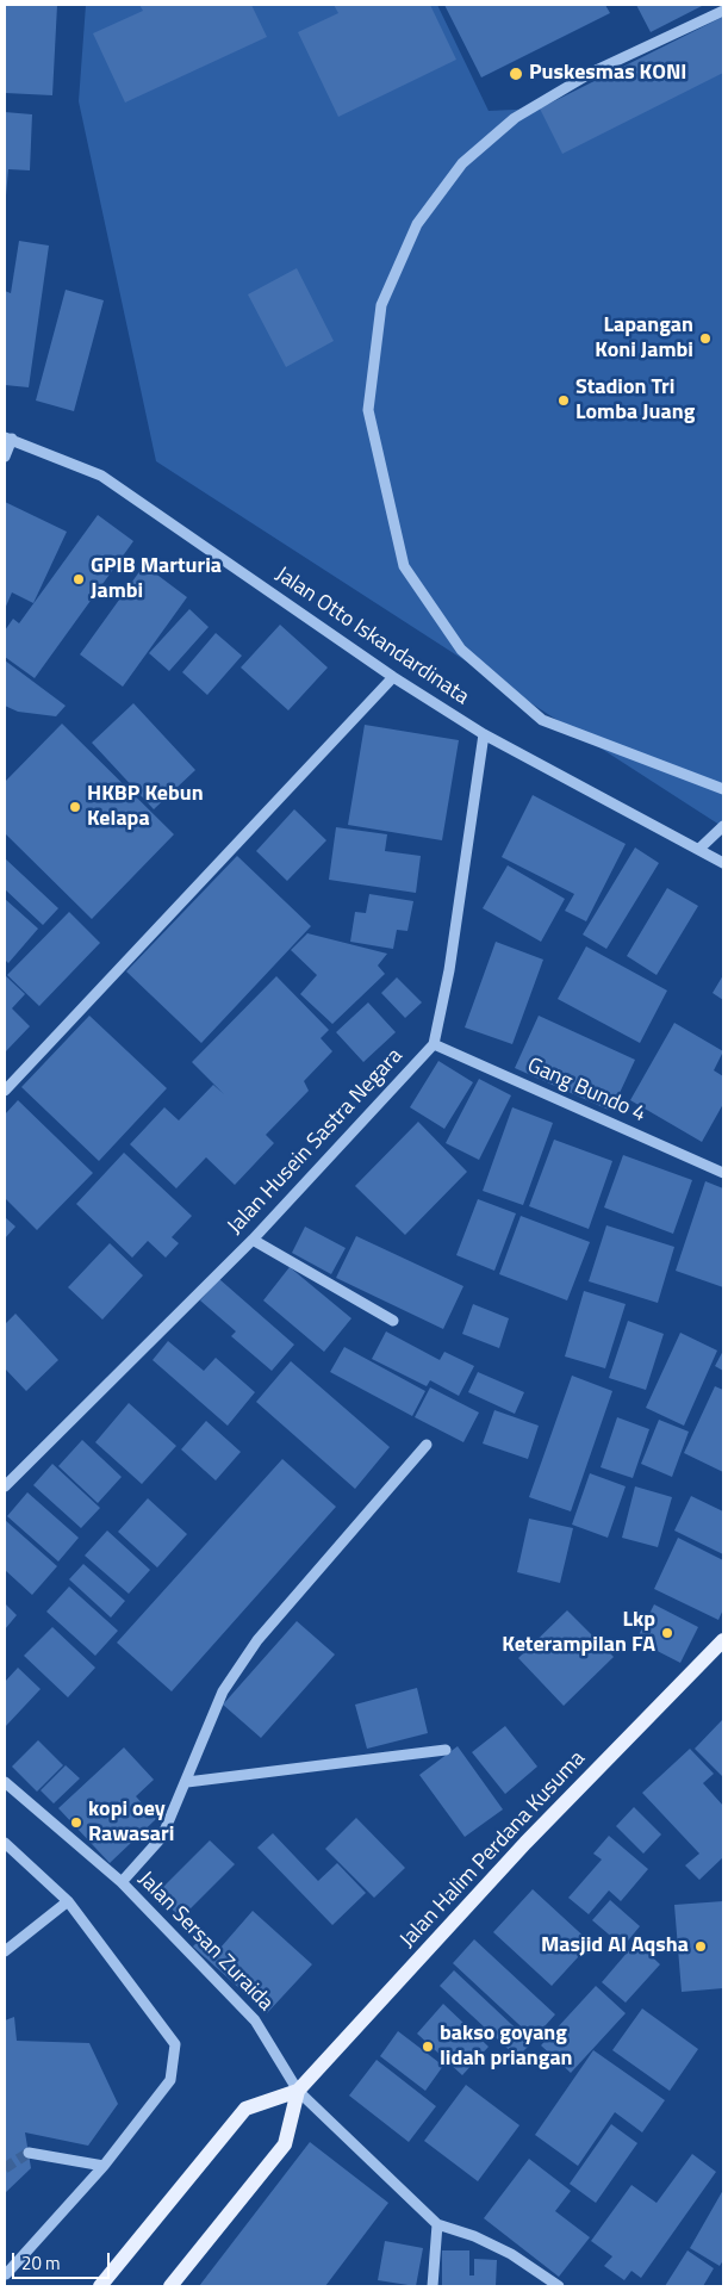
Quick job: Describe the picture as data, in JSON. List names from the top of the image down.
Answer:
{
  "streets": {
    "main road": ["Jalan Halim Perdana Kusuma"],
    "street": [
      "Jalan Otto Iskandardinata",
      "Gang Bundo 4",
      "Jalan Husein Sastra Negara",
      "Jalan Sersan Zuraida"
    ]
  },
  "crossings": [
    ["Jalan Otto Iskandardinata", "Jalan Husein Sastra Negara"],
    ["Gang Bundo 4", "Jalan Husein Sastra Negara"],
    ["Jalan Halim Perdana Kusuma", "Jalan Sersan Zuraida"]
  ],
  "places": [
    "Puskesmas KONI",
    "Lapangan Koni Jambi",
    "Stadion Tri Lomba Juang",
    "GPIB Marturia Jambi",
    "HKBP Kebun Kelapa",
    "Lkp Keterampilan FA",
    "kopi oey Rawasari",
    "Masjid Al Aqsha",
    "bakso goyang lidah priangan"
  ],
  "scale_bar": "20 m"
}
